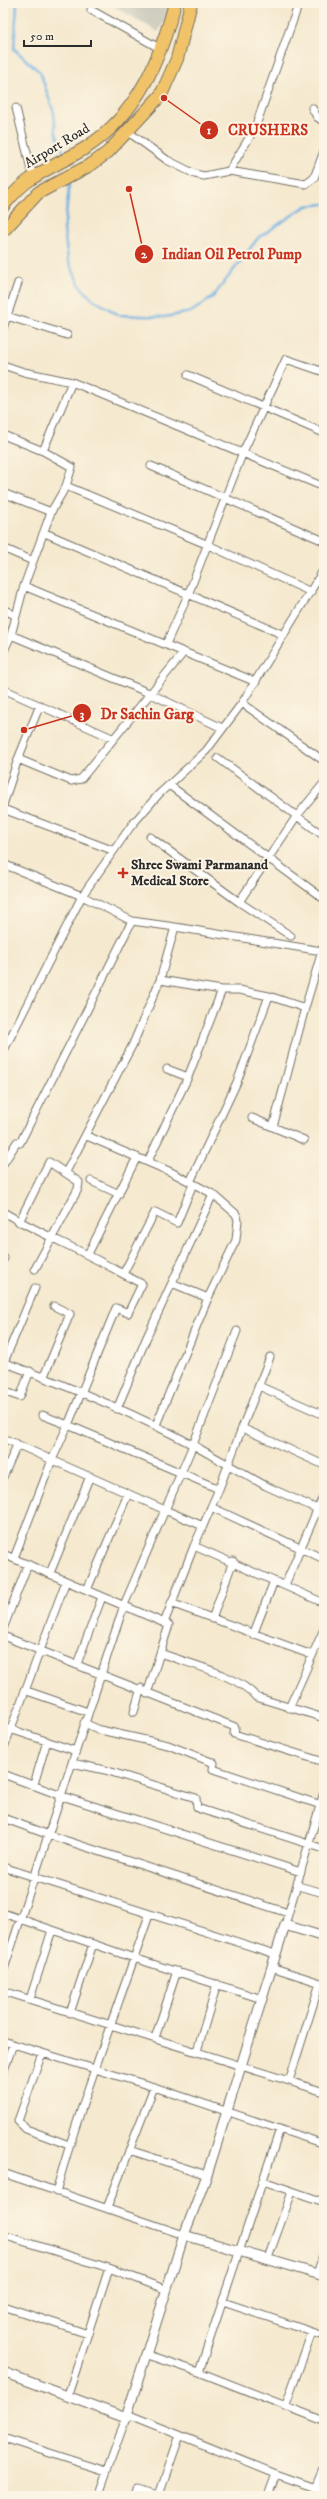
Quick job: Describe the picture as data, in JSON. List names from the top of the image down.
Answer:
{
  "streets": {
    "main road": ["Airport Road"]
  },
  "places": {
    "other": ["CRUSHERS", "Indian Oil Petrol Pump", "Dr Sachin Garg"],
    "health": ["Shree Swami Parmanand Medical Store"]
  },
  "scale_bar": "50 m"
}
